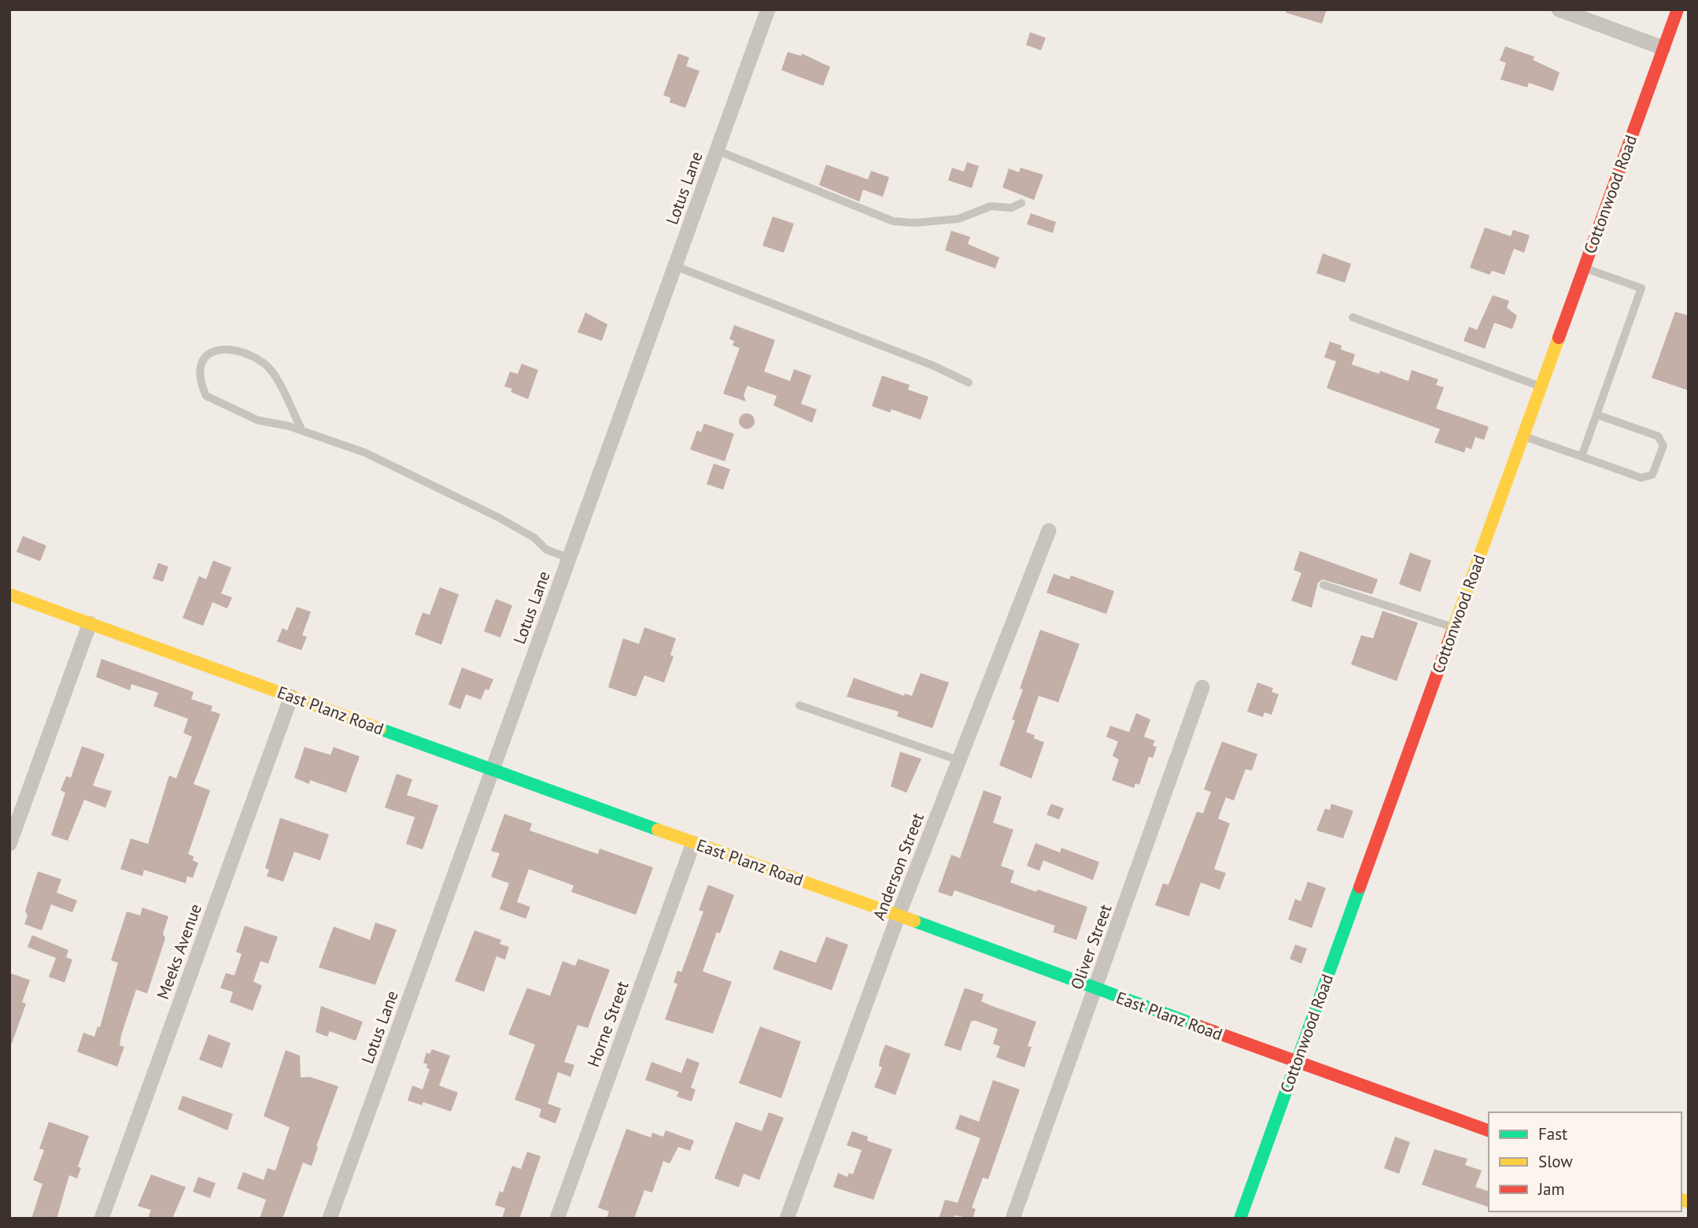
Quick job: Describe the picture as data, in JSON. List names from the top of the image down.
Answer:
{
  "streets": {
    "street": [
      "Lotus Lane",
      "Cottonwood Road",
      "East Planz Road",
      "Anderson Street",
      "Oliver Street",
      "Meeks Avenue",
      "Horne Street"
    ]
  },
  "crossings": [
    ["Lotus Lane", "East Planz Road"],
    ["Cottonwood Road", "East Planz Road"],
    ["East Planz Road", "Anderson Street"],
    ["East Planz Road", "Oliver Street"],
    ["East Planz Road", "Meeks Avenue"],
    ["East Planz Road", "Horne Street"]
  ],
  "legend": ["Fast", "Slow", "Jam"]
}
